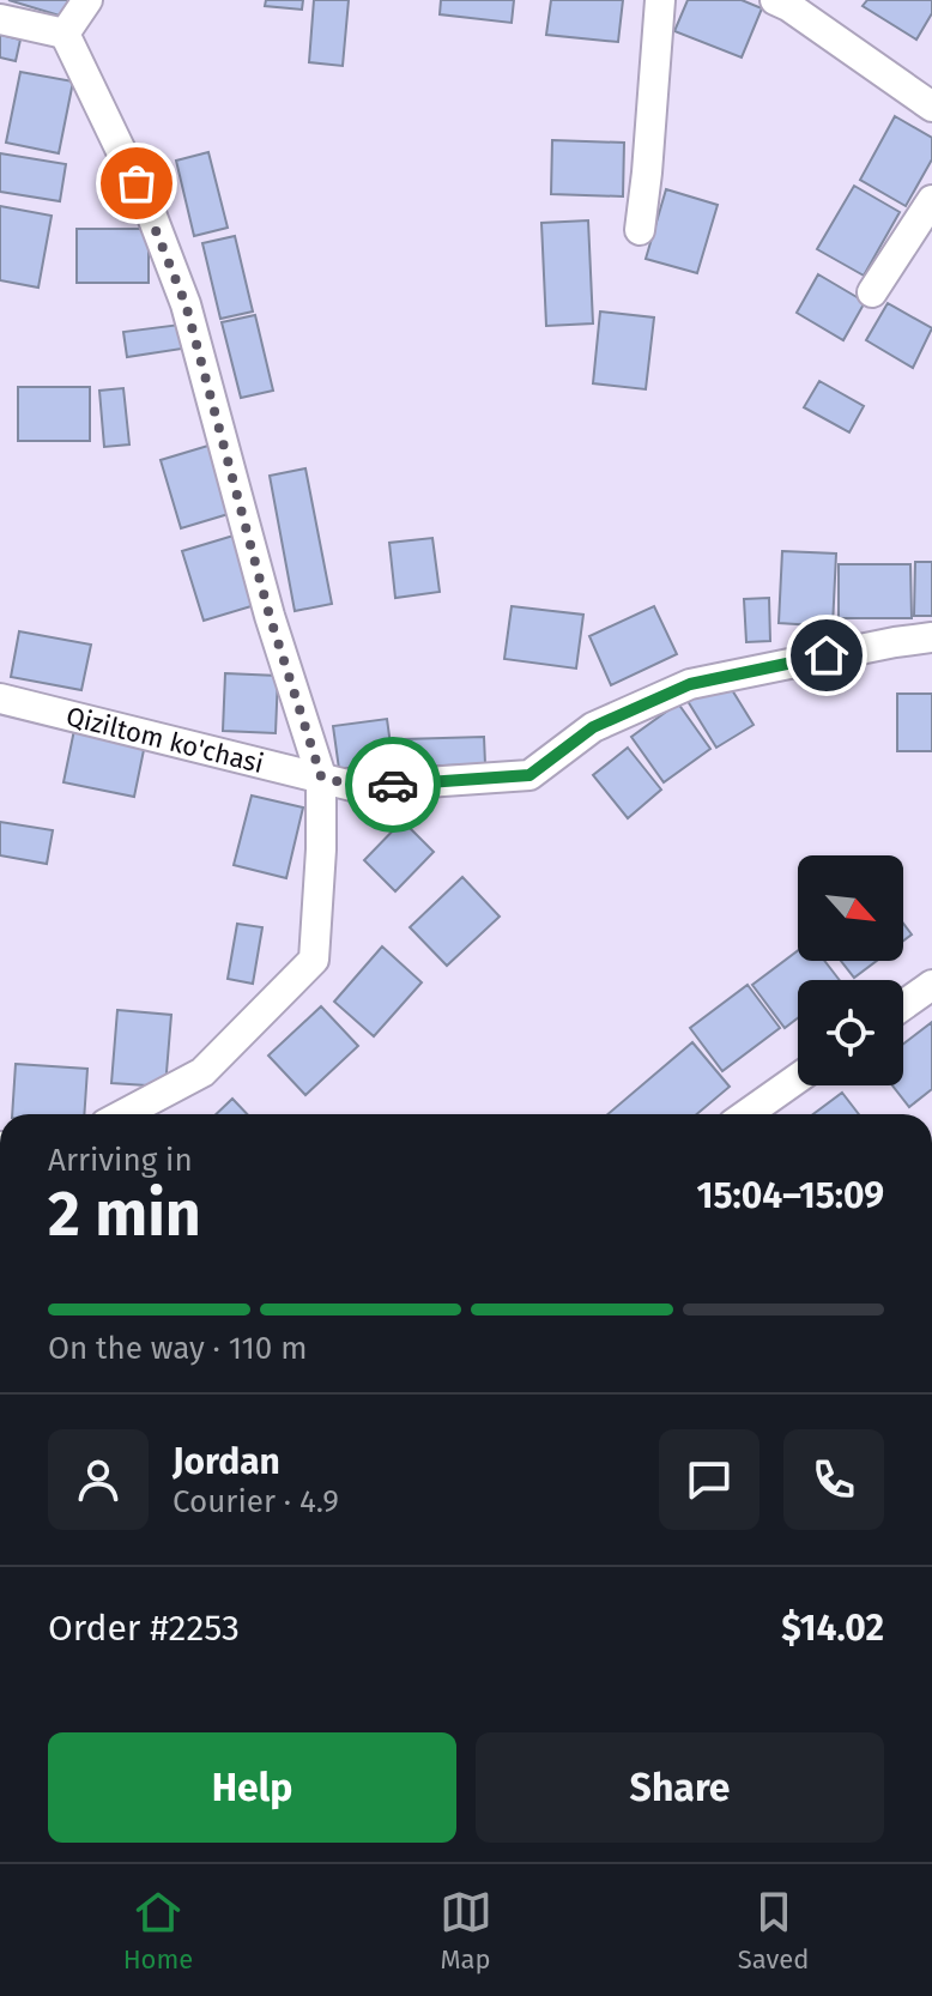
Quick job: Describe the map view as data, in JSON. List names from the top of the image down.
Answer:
{
  "streets": {
    "street": ["Qiziltom ko'chasi"]
  },
  "north": "bottom right",
  "page": {
    "heading": ["2 min", "Arriving in", "15:04–15:09"],
    "panel": [
      "Jordan",
      "Courier · 4.9",
      "Order #2253",
      "$14.02"
    ],
    "bar": "On the way · 110 m",
    "buttons": ["Help", "Share"],
    "tabs": ["Home", "Map", "Saved"]
  }
}
